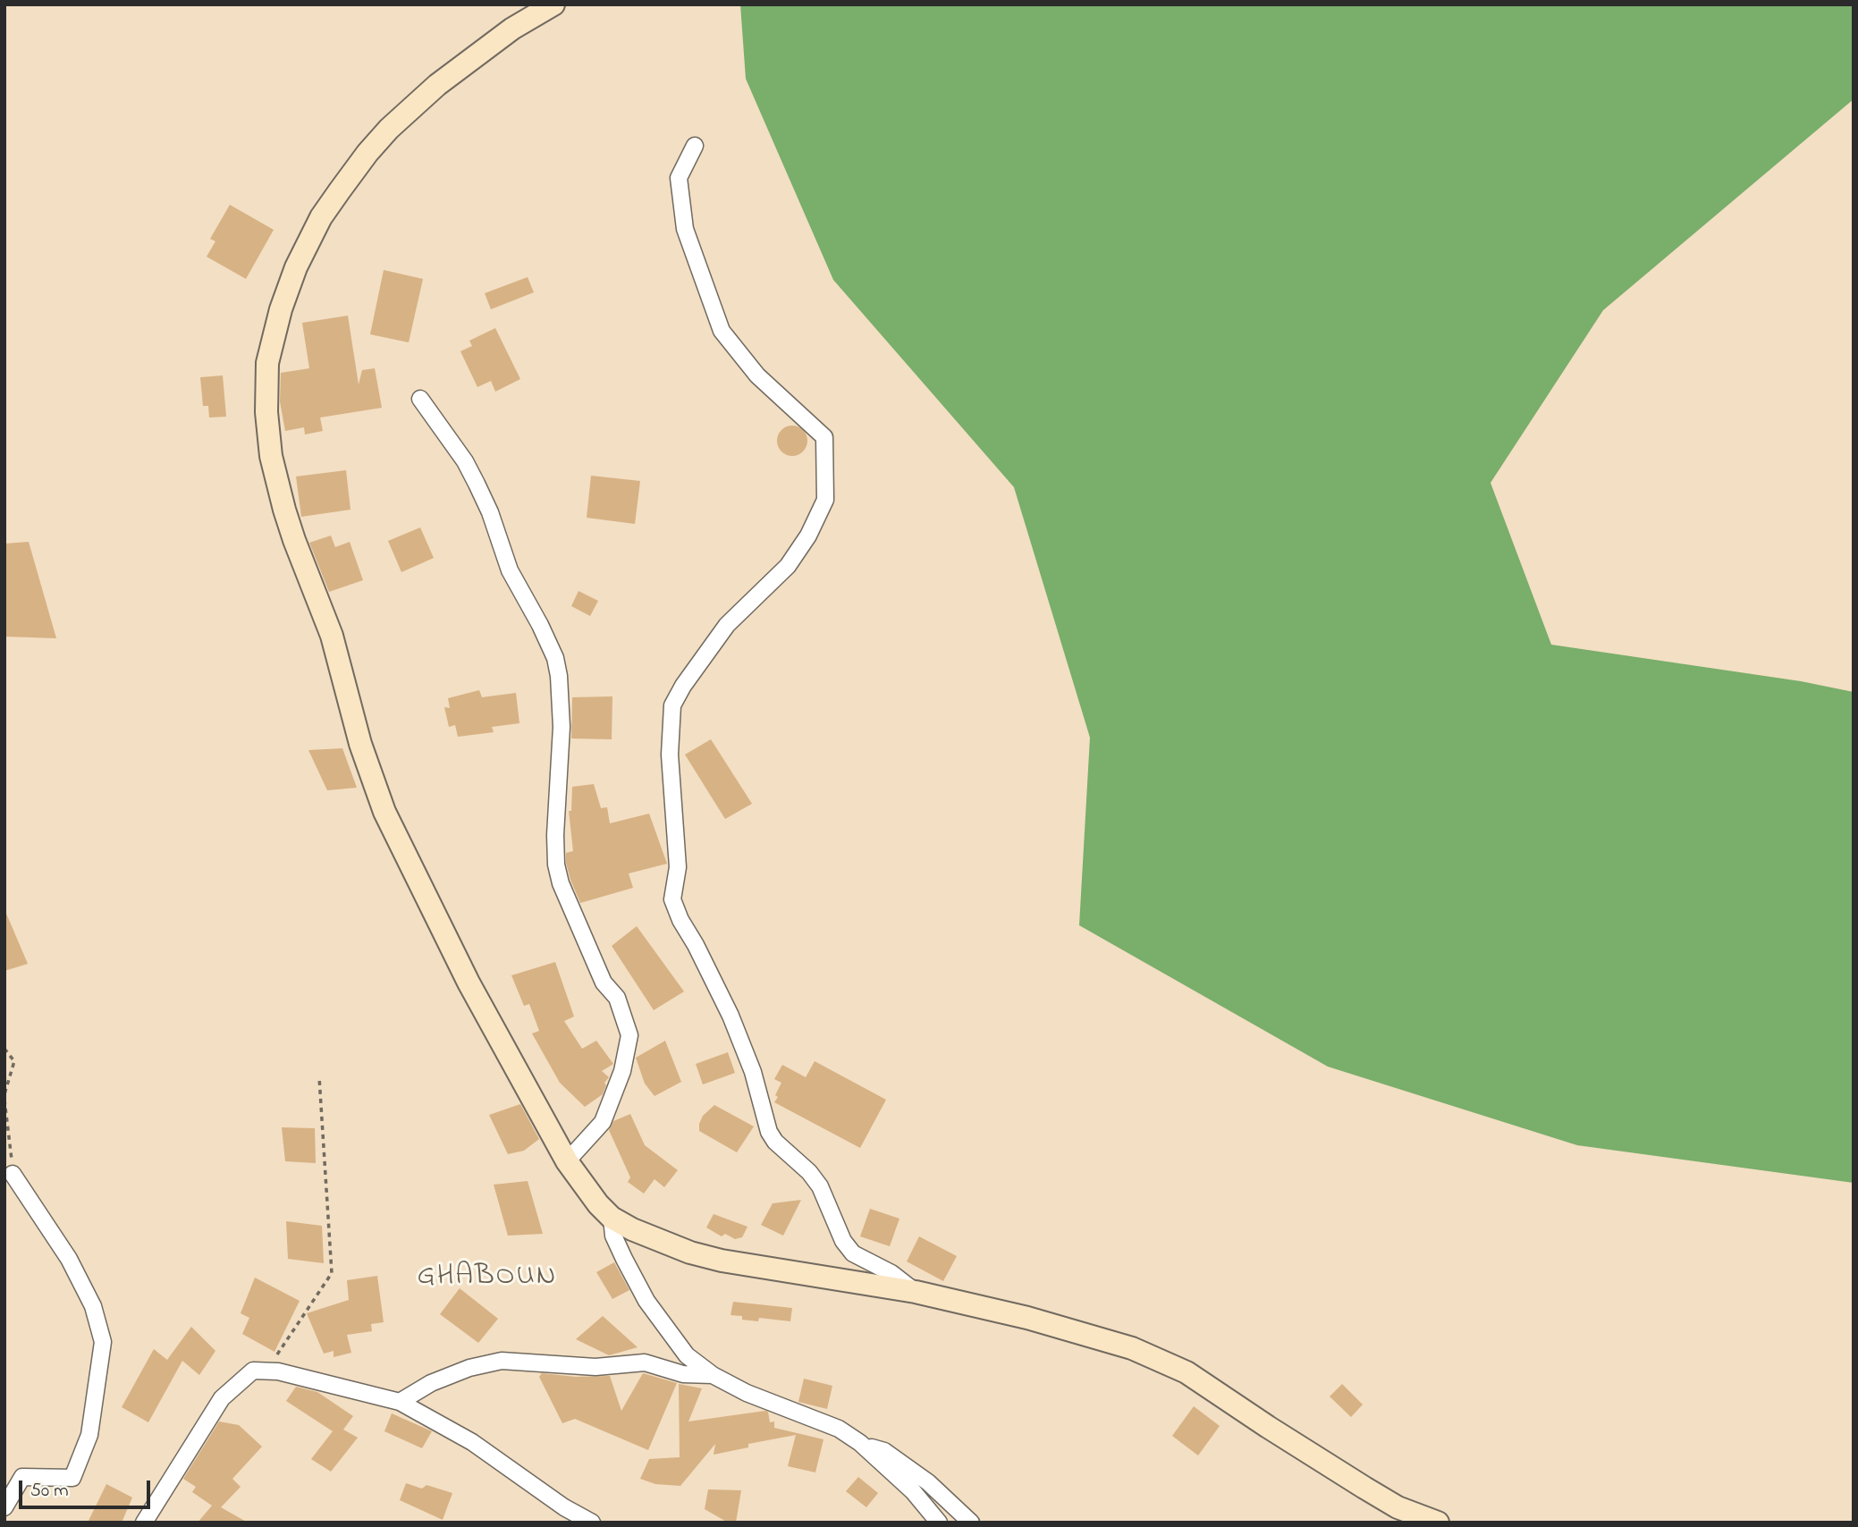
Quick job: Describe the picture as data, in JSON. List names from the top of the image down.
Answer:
{
  "districts": ["GHABOUN"],
  "scale_bar": "50 m"
}
